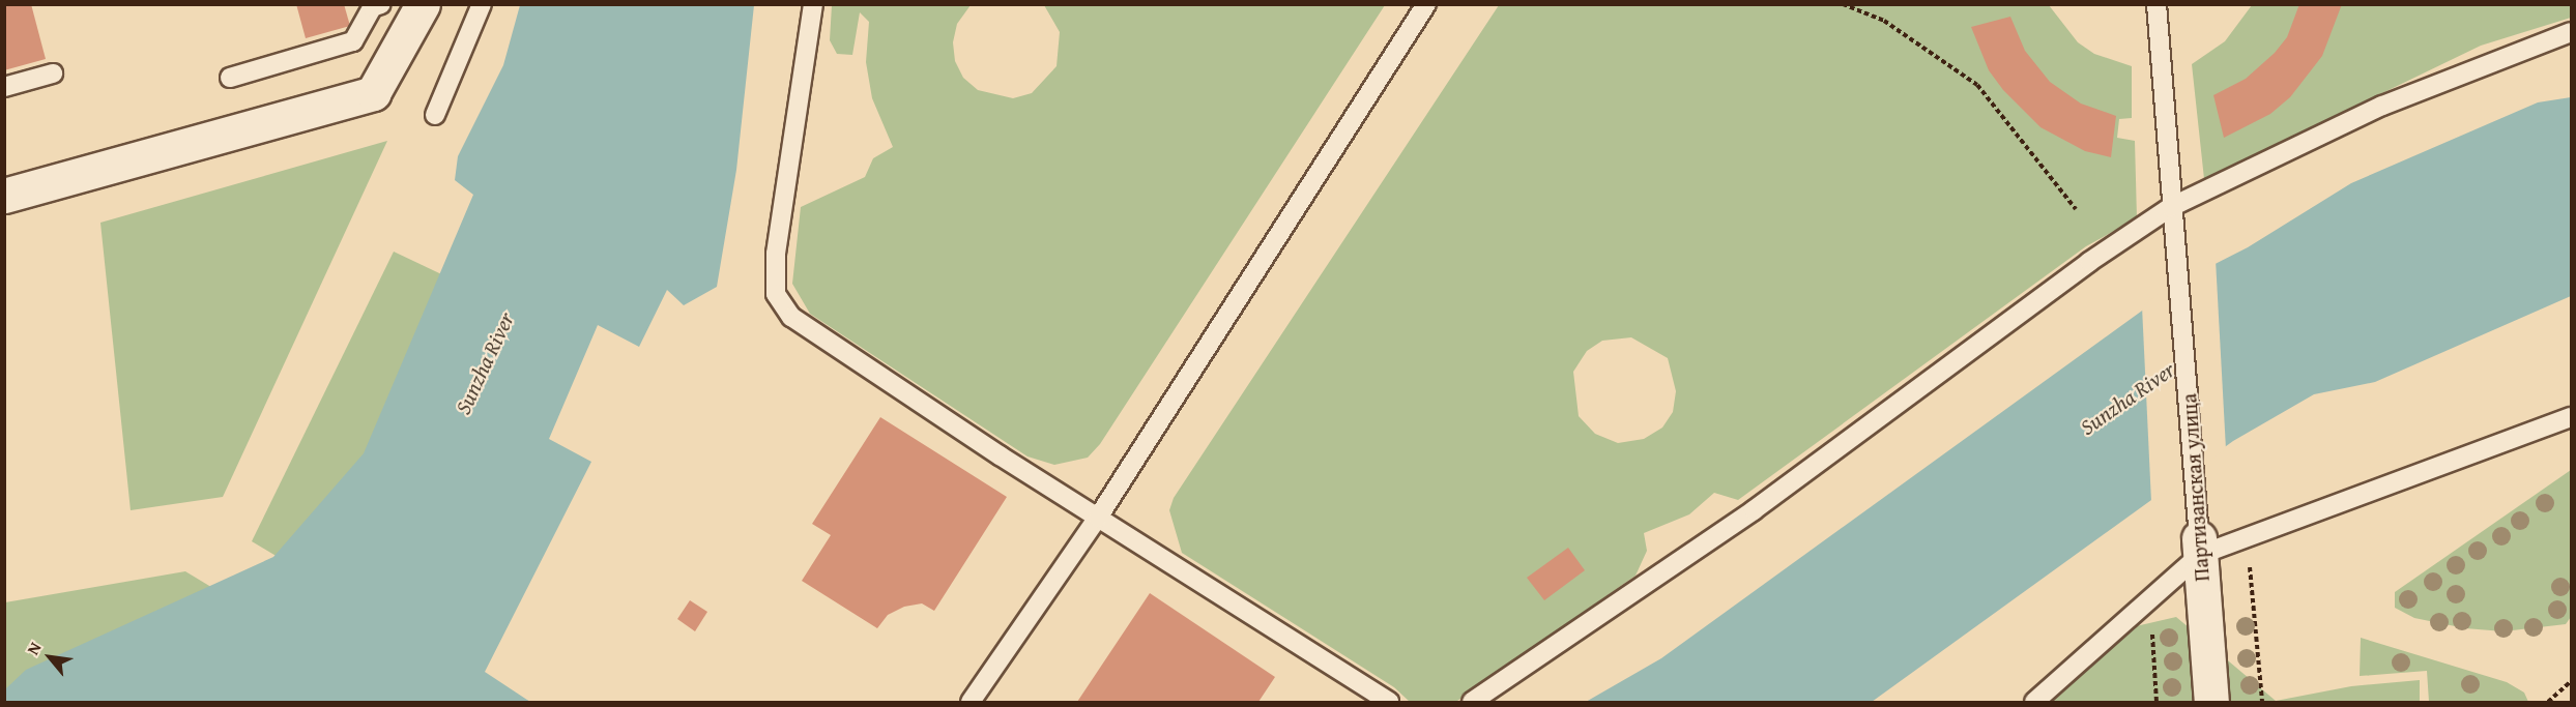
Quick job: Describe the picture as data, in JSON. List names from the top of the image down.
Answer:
{
  "streets": {
    "street": ["Партизанская улица"]
  },
  "water": ["Sunzha River"],
  "north": "top left"
}
